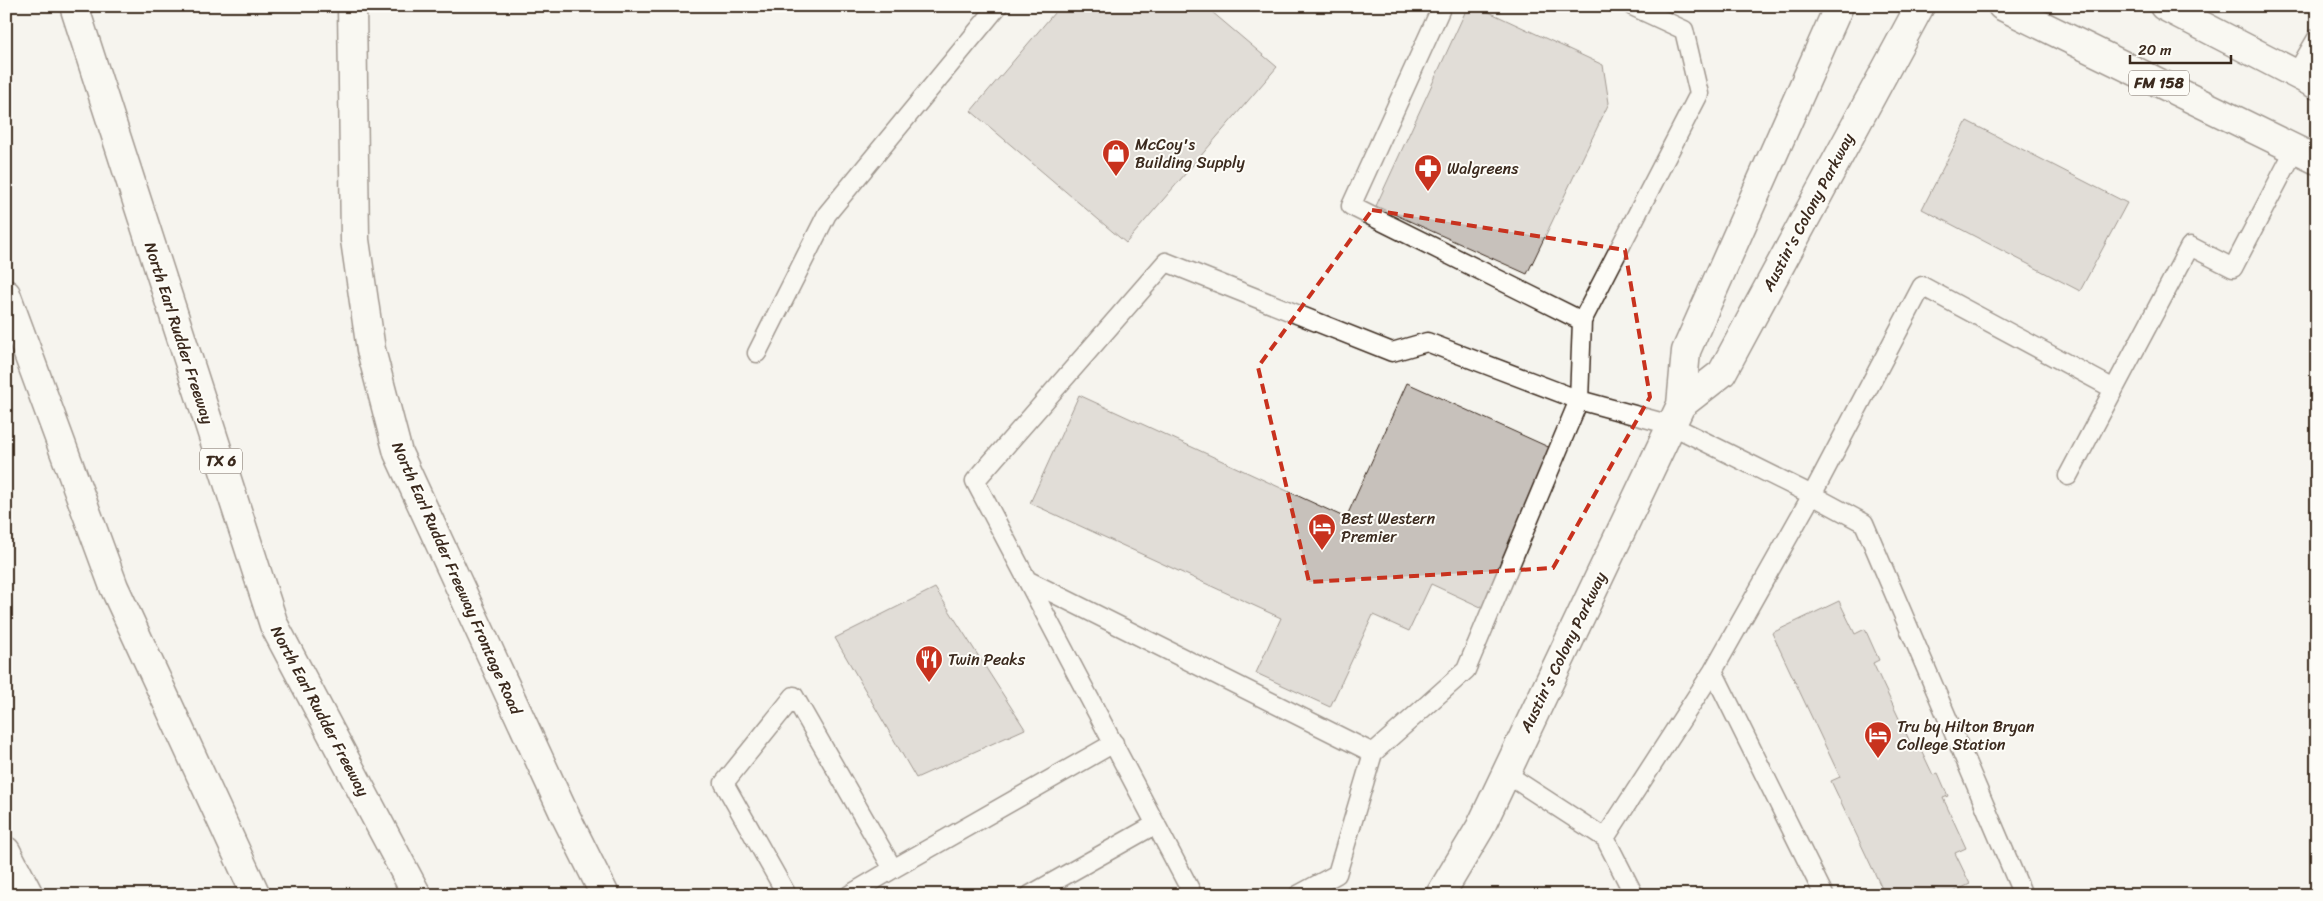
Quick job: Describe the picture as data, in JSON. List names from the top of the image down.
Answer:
{
  "streets": {
    "main road": [
      "FM 158",
      "Austin's Colony Parkway",
      "North Earl Rudder Freeway",
      "TX 6",
      "North Earl Rudder Freeway Frontage Road"
    ]
  },
  "places": {
    "shop": ["McCoy's Building Supply"],
    "pharmacy": ["Walgreens"],
    "hotel": ["Best Western Premier", "Tru by Hilton Bryan College Station"],
    "restaurant": ["Twin Peaks"]
  },
  "scale_bar": "20 m"
}
